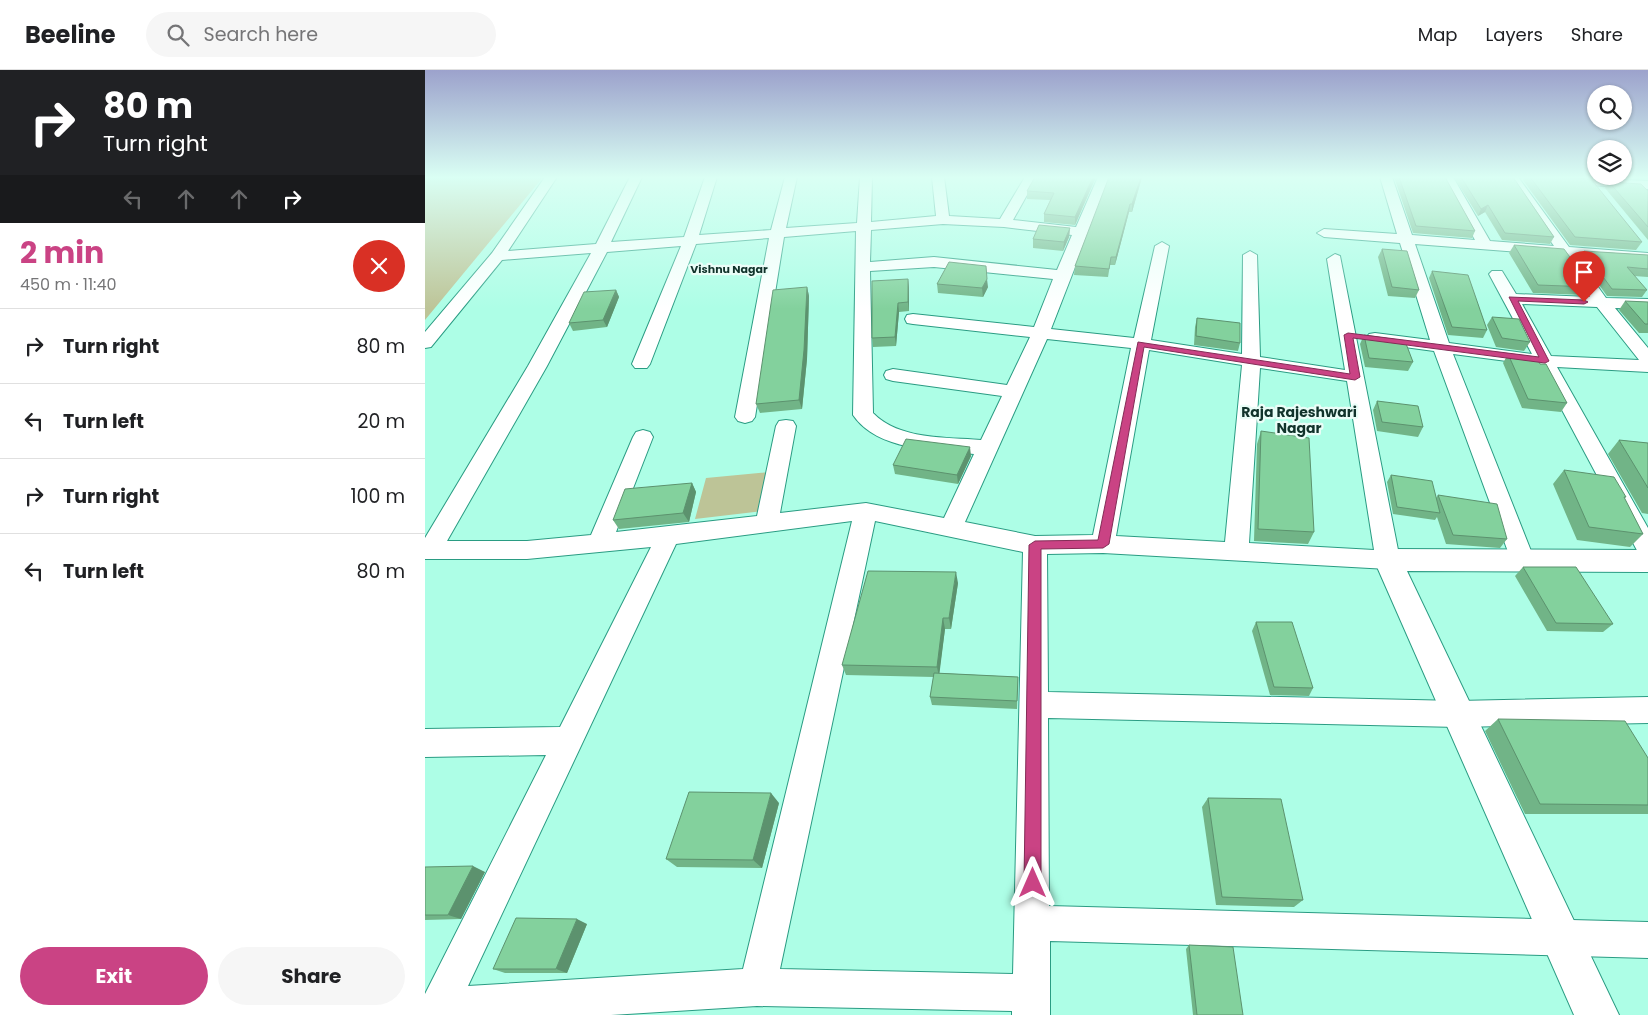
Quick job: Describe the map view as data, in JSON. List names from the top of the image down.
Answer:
{
  "districts": ["Vishnu Nagar", "Raja Rajeshwari Nagar"],
  "page": {
    "header": "Beeline",
    "search": "Search here",
    "nav": ["Map", "Layers", "Share"],
    "turn": ["80 m", "Turn right"],
    "heading": ["2 min", "450 m · 11:40"],
    "list": [
      {
        "name": "Turn right",
        "value": "80 m"
      },
      {
        "name": "Turn left",
        "value": "20 m"
      },
      {
        "name": "Turn right",
        "value": "100 m"
      },
      {
        "name": "Turn left",
        "value": "80 m"
      }
    ],
    "buttons": ["Exit", "Share"]
  }
}
